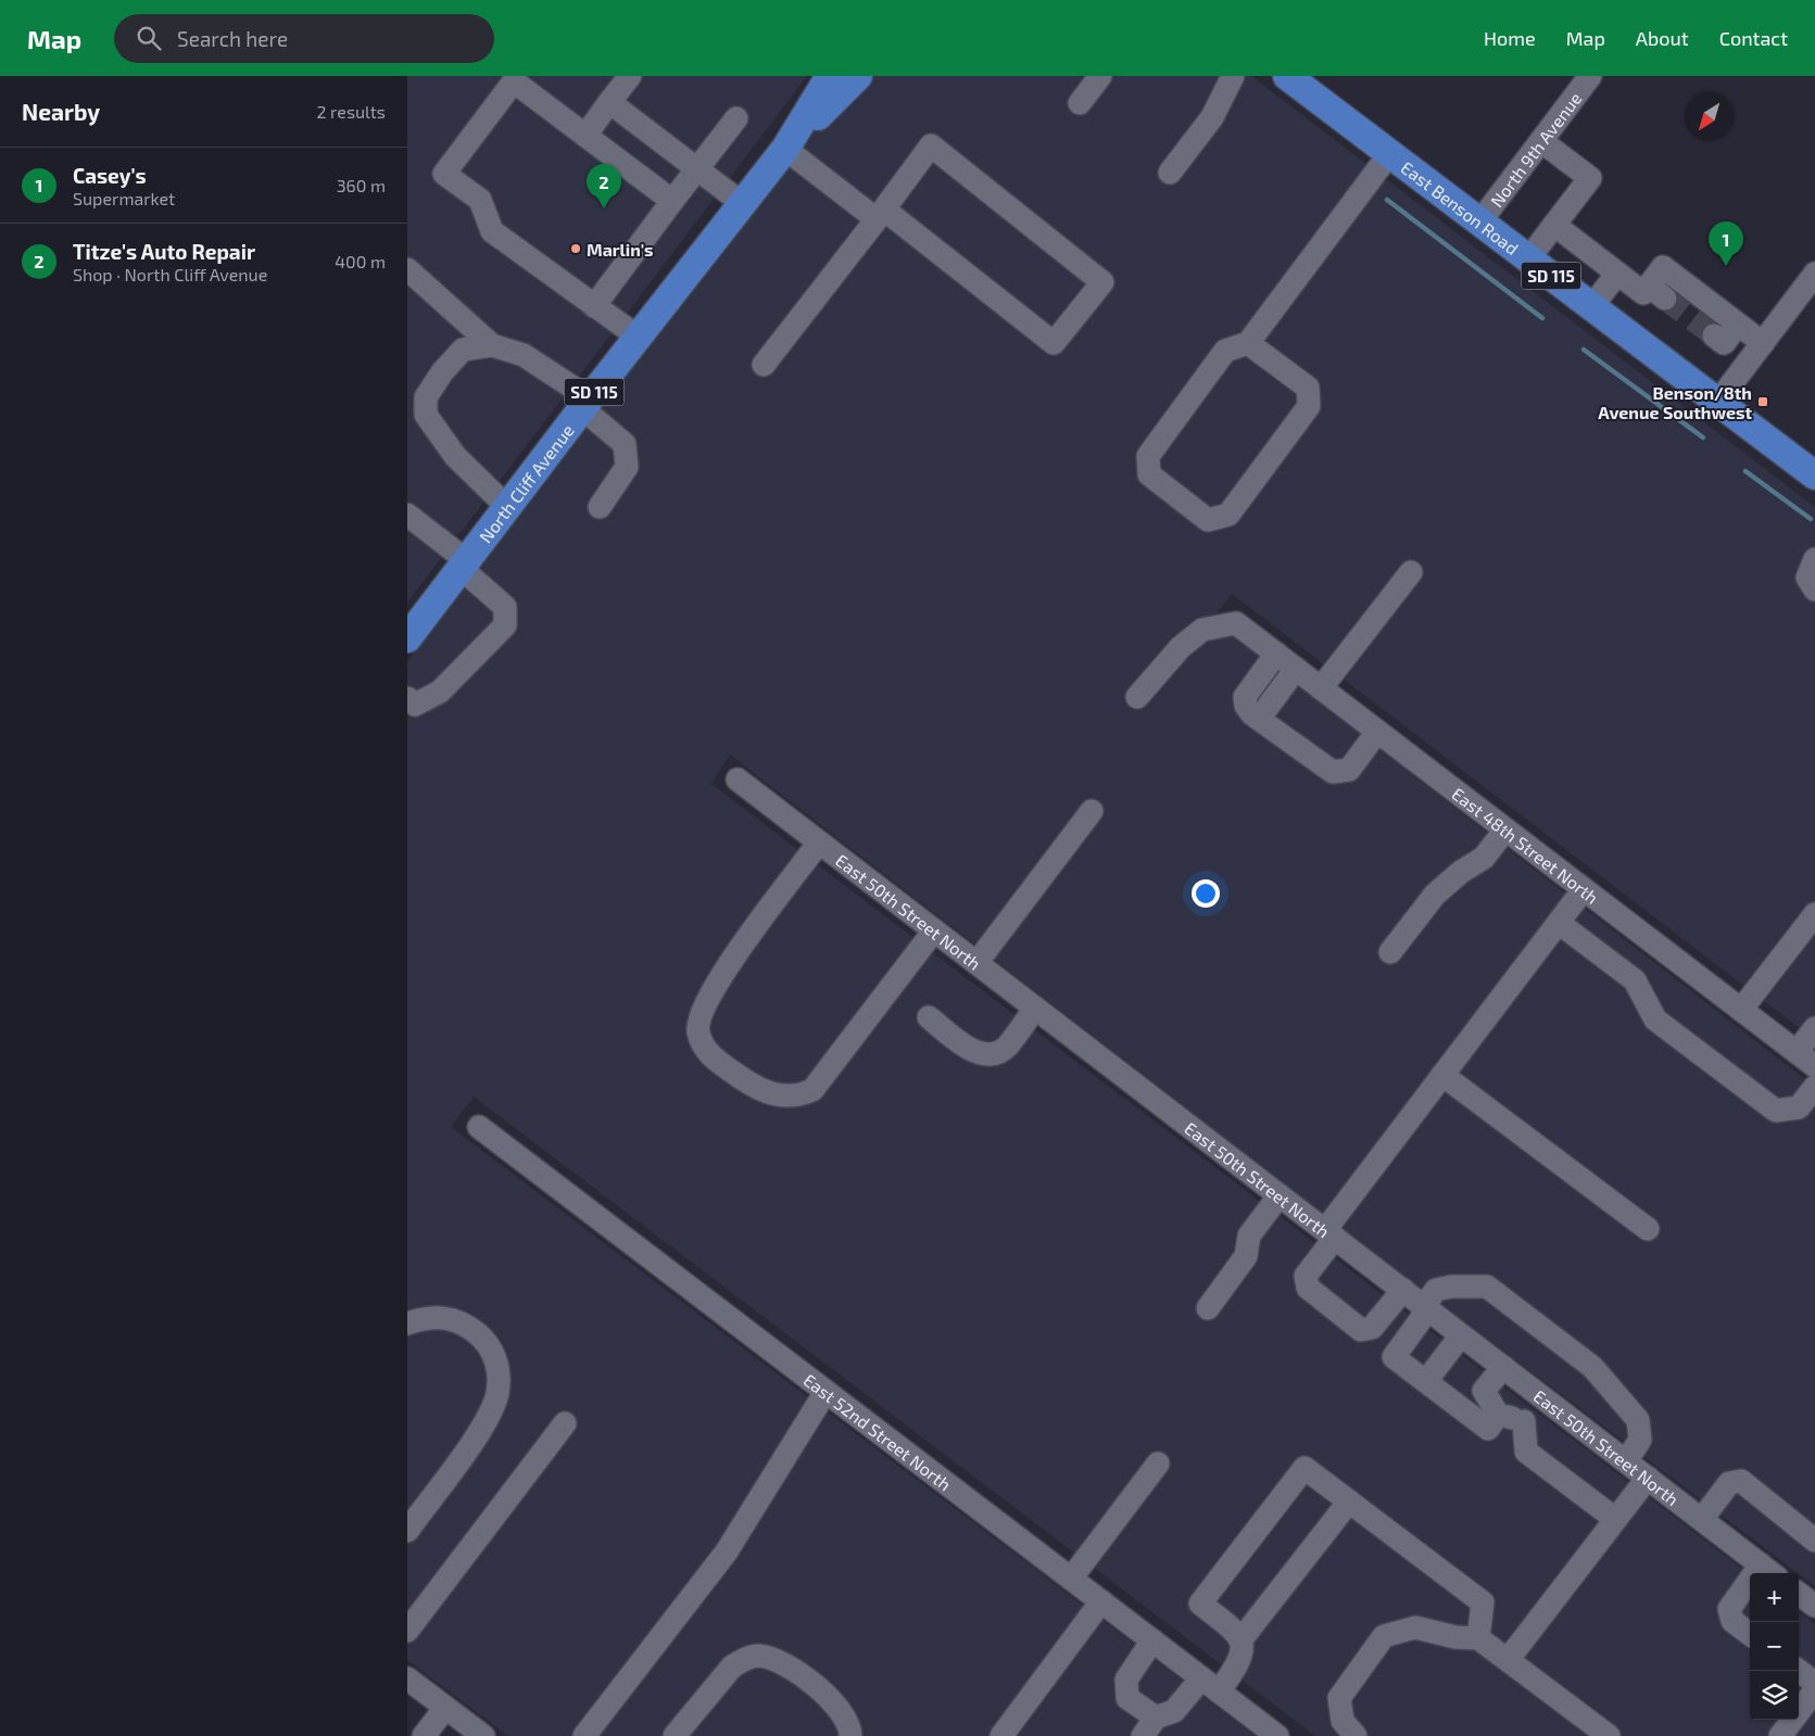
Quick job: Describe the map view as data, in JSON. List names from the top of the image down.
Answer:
{
  "streets": {
    "main road": ["East Benson Road", "SD 115", "North Cliff Avenue"],
    "street": [
      "North 9th Avenue",
      "East 48th Street North",
      "East 50th Street North",
      "East 52nd Street North"
    ]
  },
  "crossings": [
    ["North 9th Avenue", "East Benson Road"]
  ],
  "places": {
    "other": ["Marlin's"],
    "transit": ["Benson/8th Avenue Southwest"]
  },
  "north": "bottom left",
  "page": {
    "header": "Map",
    "search": "Search here",
    "nav": [
      "Home",
      "Map",
      "About",
      "Contact"
    ],
    "heading": ["Nearby", "2 results"],
    "list": [
      {
        "mark": "1",
        "name": "Casey's",
        "note": "Supermarket",
        "value": "360 m"
      },
      {
        "mark": "2",
        "name": "Titze's Auto Repair",
        "note": "Shop · North Cliff Avenue",
        "value": "400 m"
      }
    ],
    "pins": ["2", "1"],
    "map_buttons": ["+", "−"]
  }
}
